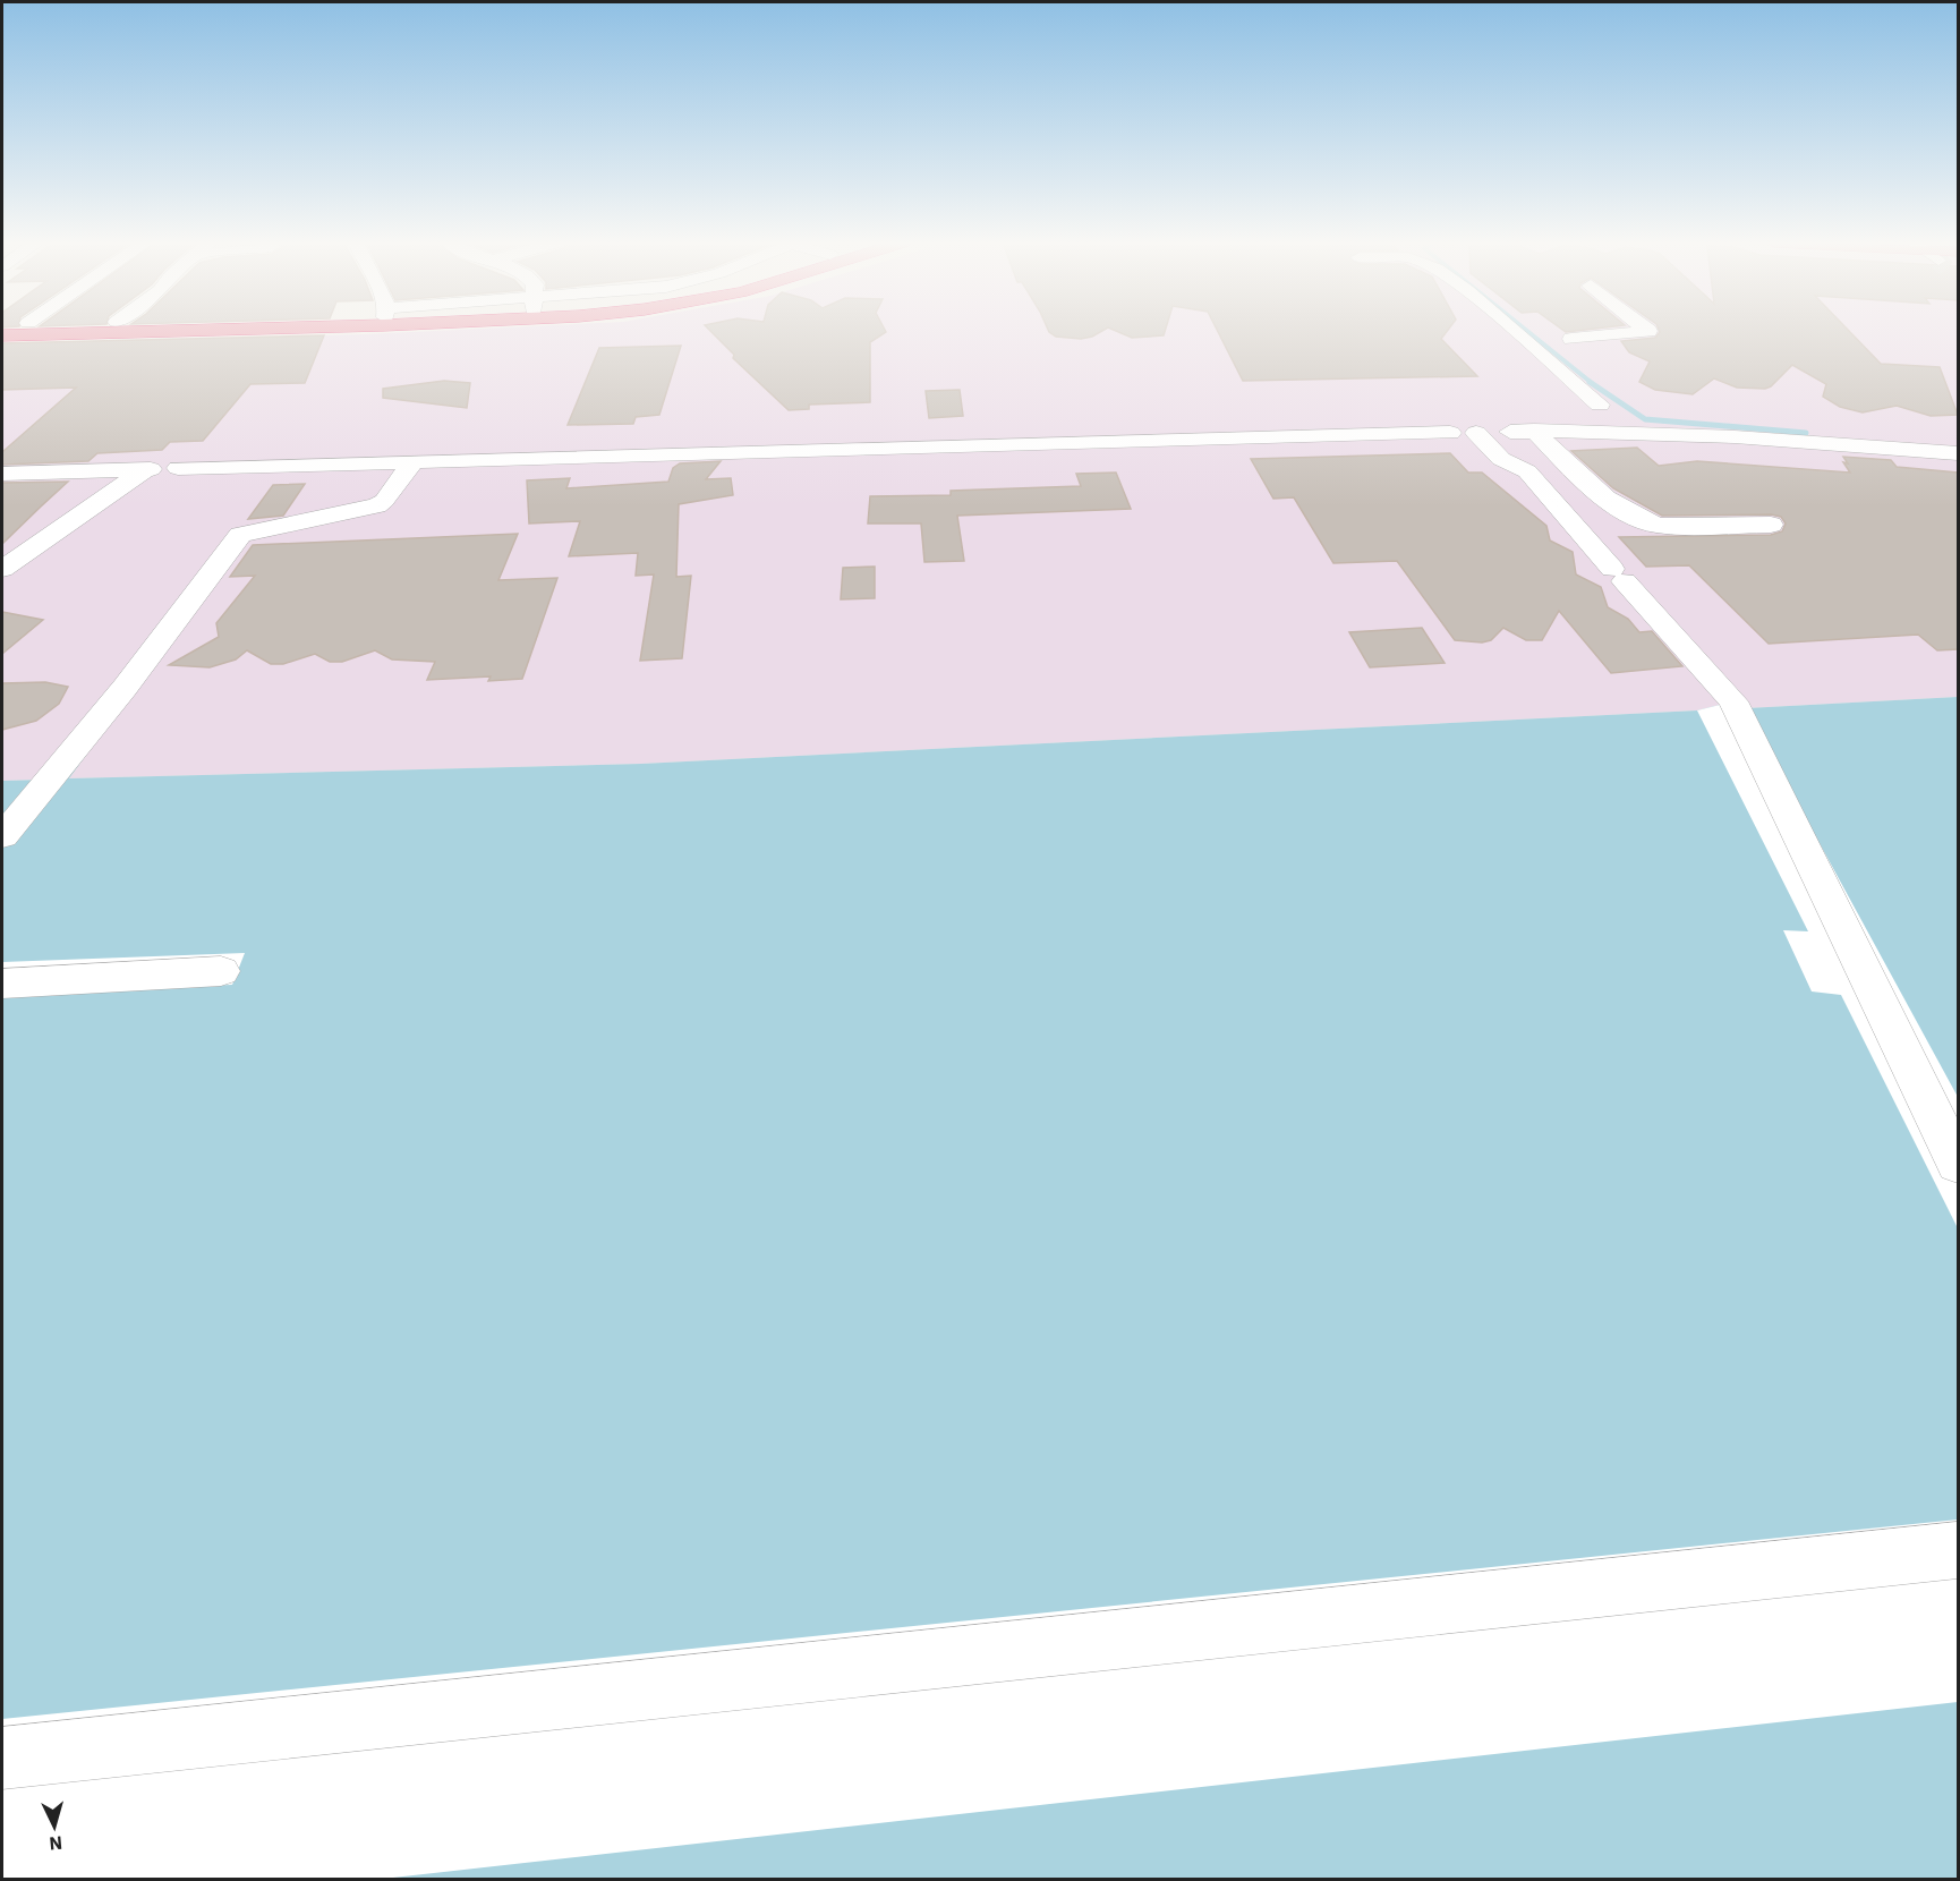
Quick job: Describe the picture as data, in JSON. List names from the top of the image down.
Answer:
{
  "north": "bottom"
}
